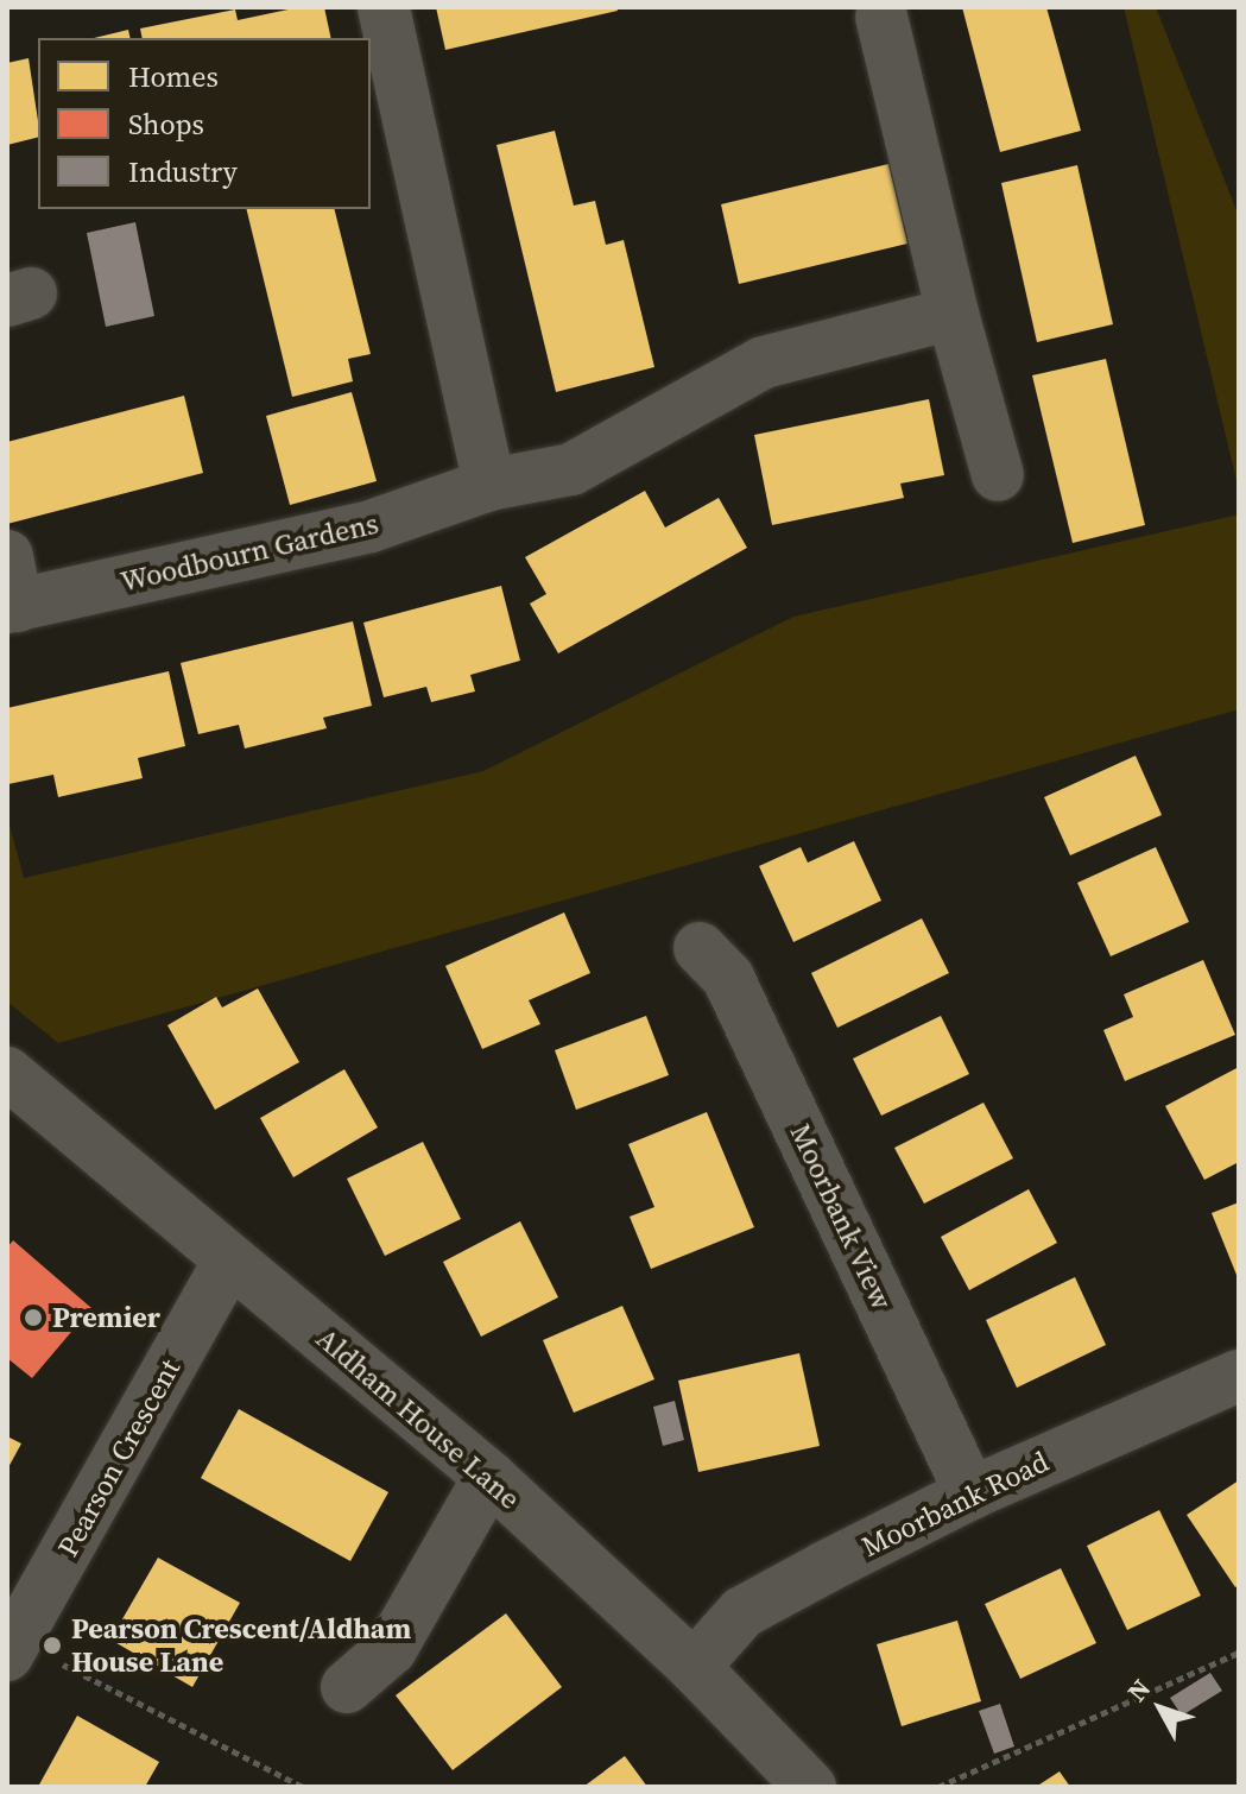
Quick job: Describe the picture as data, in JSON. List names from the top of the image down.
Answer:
{
  "streets": {
    "street": [
      "Woodbourn Gardens",
      "Moorbank View",
      "Aldham House Lane",
      "Pearson Crescent",
      "Moorbank Road"
    ]
  },
  "crossings": [
    ["Moorbank View", "Moorbank Road"],
    ["Aldham House Lane", "Pearson Crescent"],
    ["Aldham House Lane", "Moorbank Road"]
  ],
  "places": ["Premier", "Pearson Crescent/Aldham House Lane"],
  "legend": ["Homes", "Shops", "Industry"],
  "north": "top left"
}
